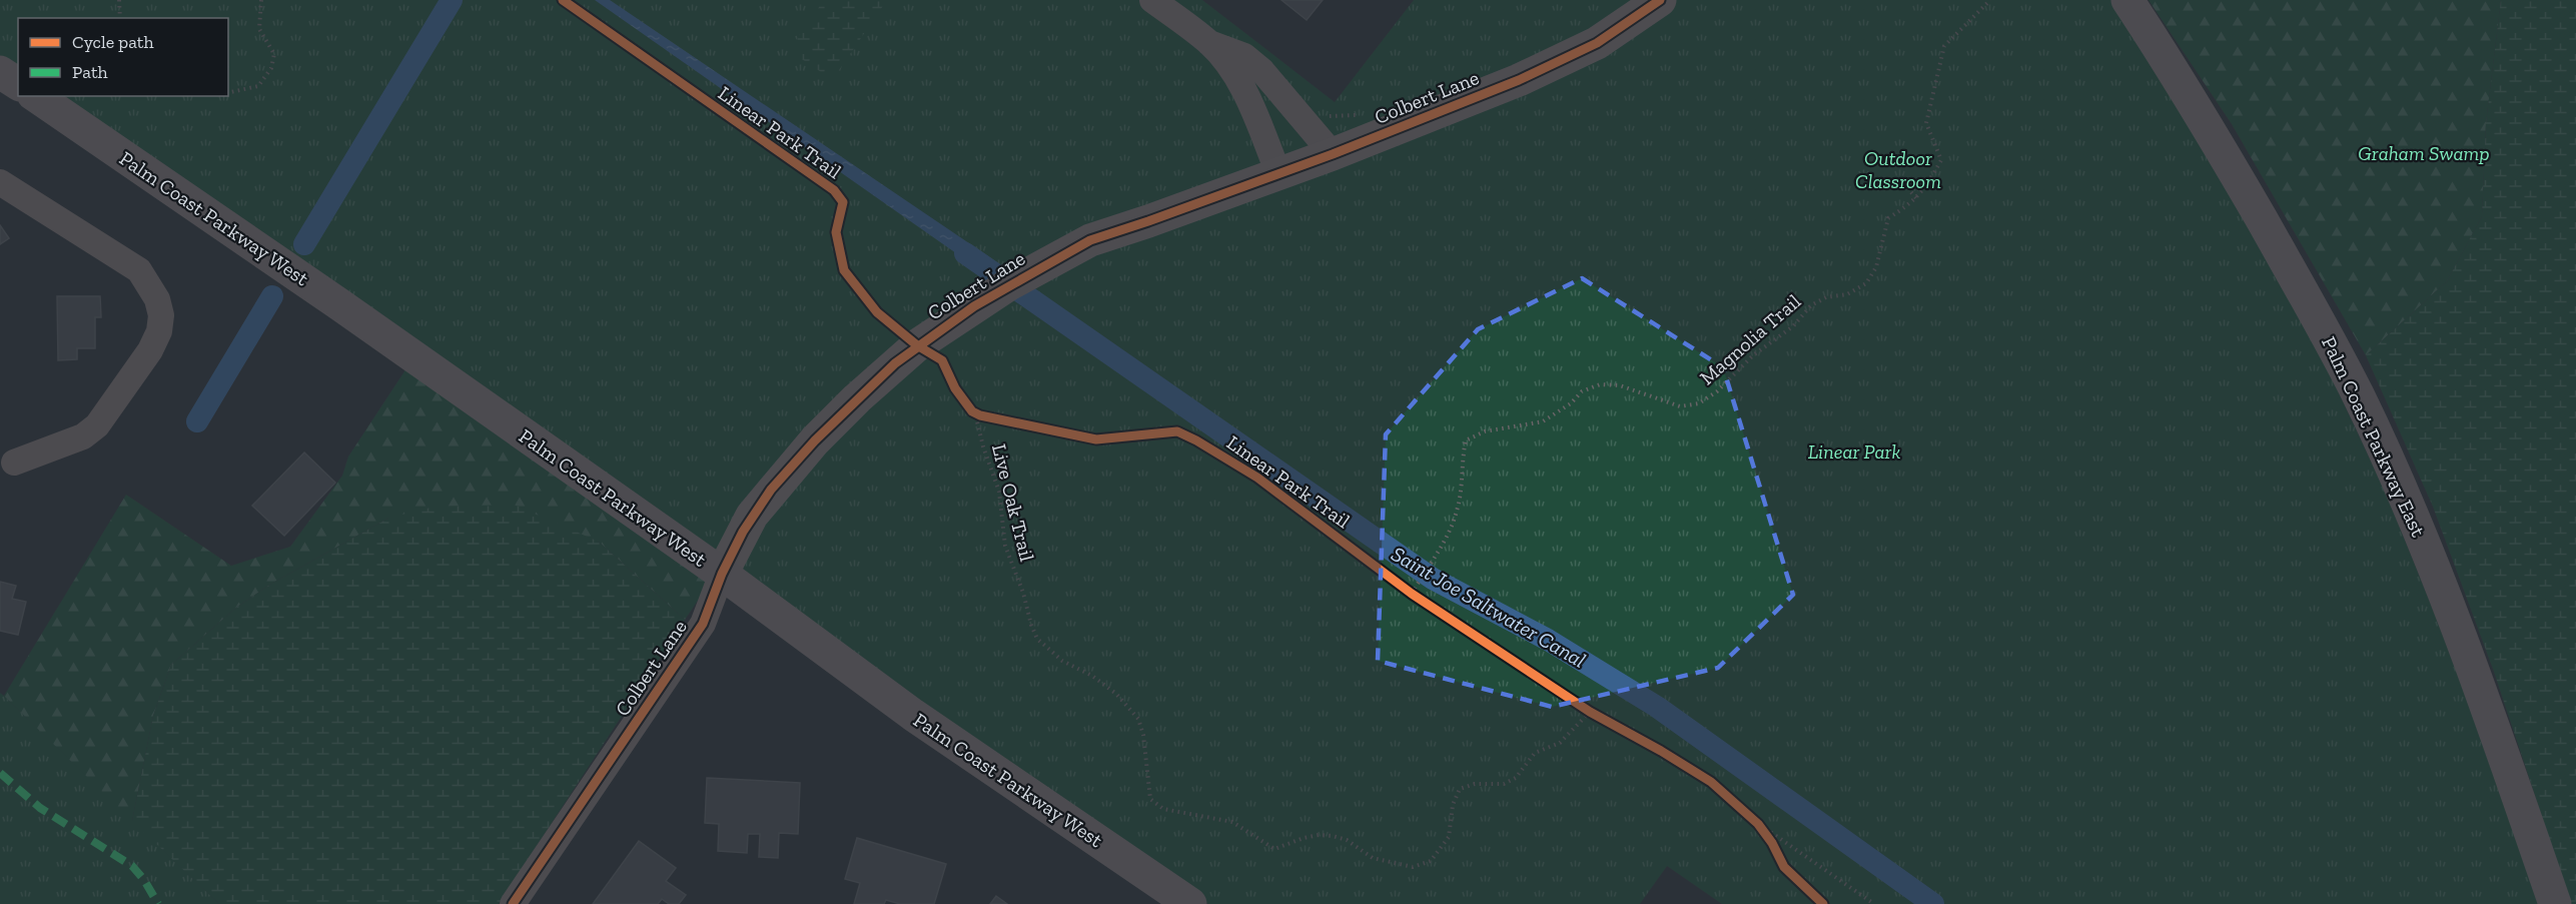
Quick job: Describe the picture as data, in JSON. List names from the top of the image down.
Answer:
{
  "streets": {
    "main road": ["Palm Coast Parkway West", "Palm Coast Parkway East"],
    "street": ["Colbert Lane"],
    "path": ["Magnolia Trail", "Live Oak Trail"],
    "cycle path": ["Linear Park Trail"]
  },
  "crossings": [
    ["Colbert Lane", "Palm Coast Parkway West"]
  ],
  "water": ["Saint Joe Saltwater Canal"],
  "parks": ["Graham Swamp", "Outdoor Classroom", "Linear Park"],
  "legend": ["Cycle path", "Path"]
}
